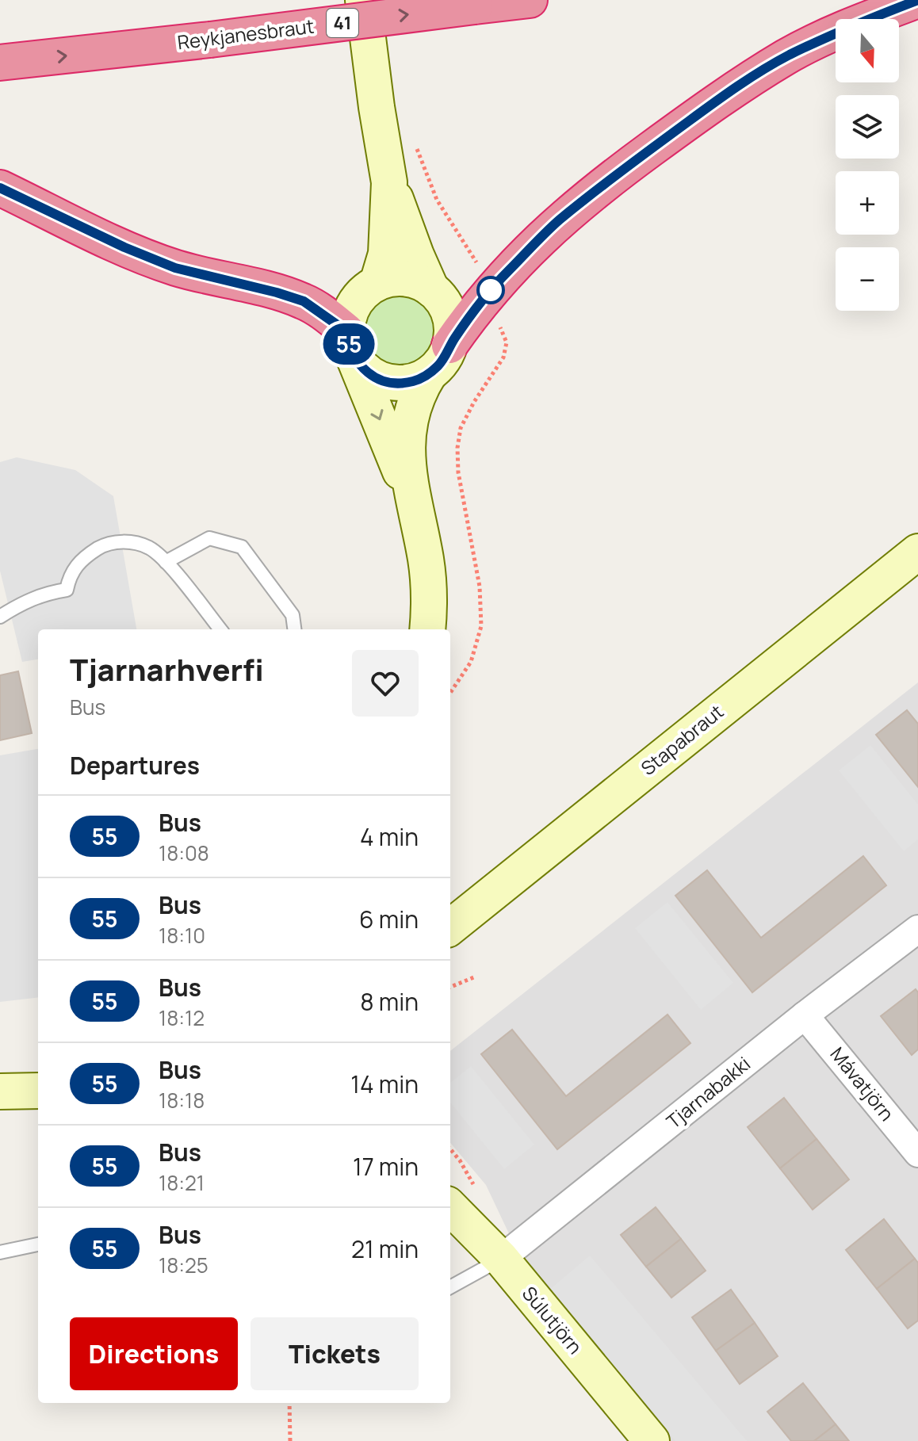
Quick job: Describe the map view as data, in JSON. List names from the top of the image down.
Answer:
{
  "streets": {
    "highway": ["41", "Reykjanesbraut"],
    "street": [
      "Stapabraut",
      "Mávatjörn",
      "Tjarnabakki",
      "Súlutjörn"
    ]
  },
  "crossings": [
    ["Mávatjörn", "Tjarnabakki"],
    ["Tjarnabakki", "Súlutjörn"]
  ],
  "one_way": ["Reykjanesbraut"],
  "lines": ["bus line 55"],
  "north": "bottom",
  "page": {
    "on_map": "55",
    "map_buttons": ["+", "−"],
    "heading": [
      ["Tjarnarhverfi", "Bus"],
      "Departures"
    ],
    "list": [
      {
        "mark": "55",
        "name": "Bus",
        "note": "18:08",
        "value": "4 min"
      },
      {
        "mark": "55",
        "name": "Bus",
        "note": "18:10",
        "value": "6 min"
      },
      {
        "mark": "55",
        "name": "Bus",
        "note": "18:12",
        "value": "8 min"
      },
      {
        "mark": "55",
        "name": "Bus",
        "note": "18:18",
        "value": "14 min"
      },
      {
        "mark": "55",
        "name": "Bus",
        "note": "18:21",
        "value": "17 min"
      },
      {
        "mark": "55",
        "name": "Bus",
        "note": "18:25",
        "value": "21 min"
      }
    ],
    "buttons": ["Directions", "Tickets"]
  }
}
